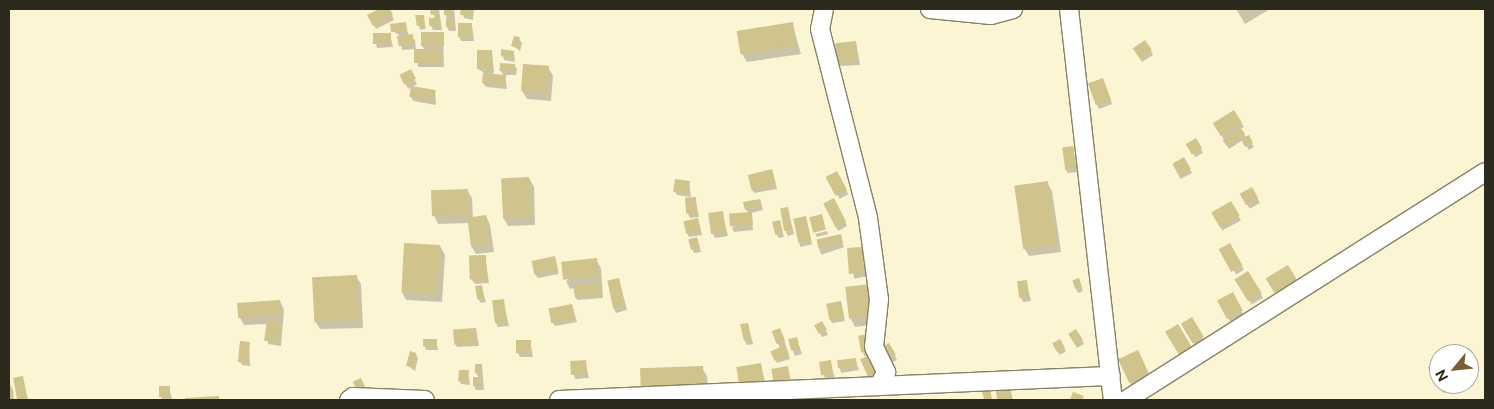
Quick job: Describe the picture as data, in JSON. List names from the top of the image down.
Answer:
{
  "north": "bottom left"
}
